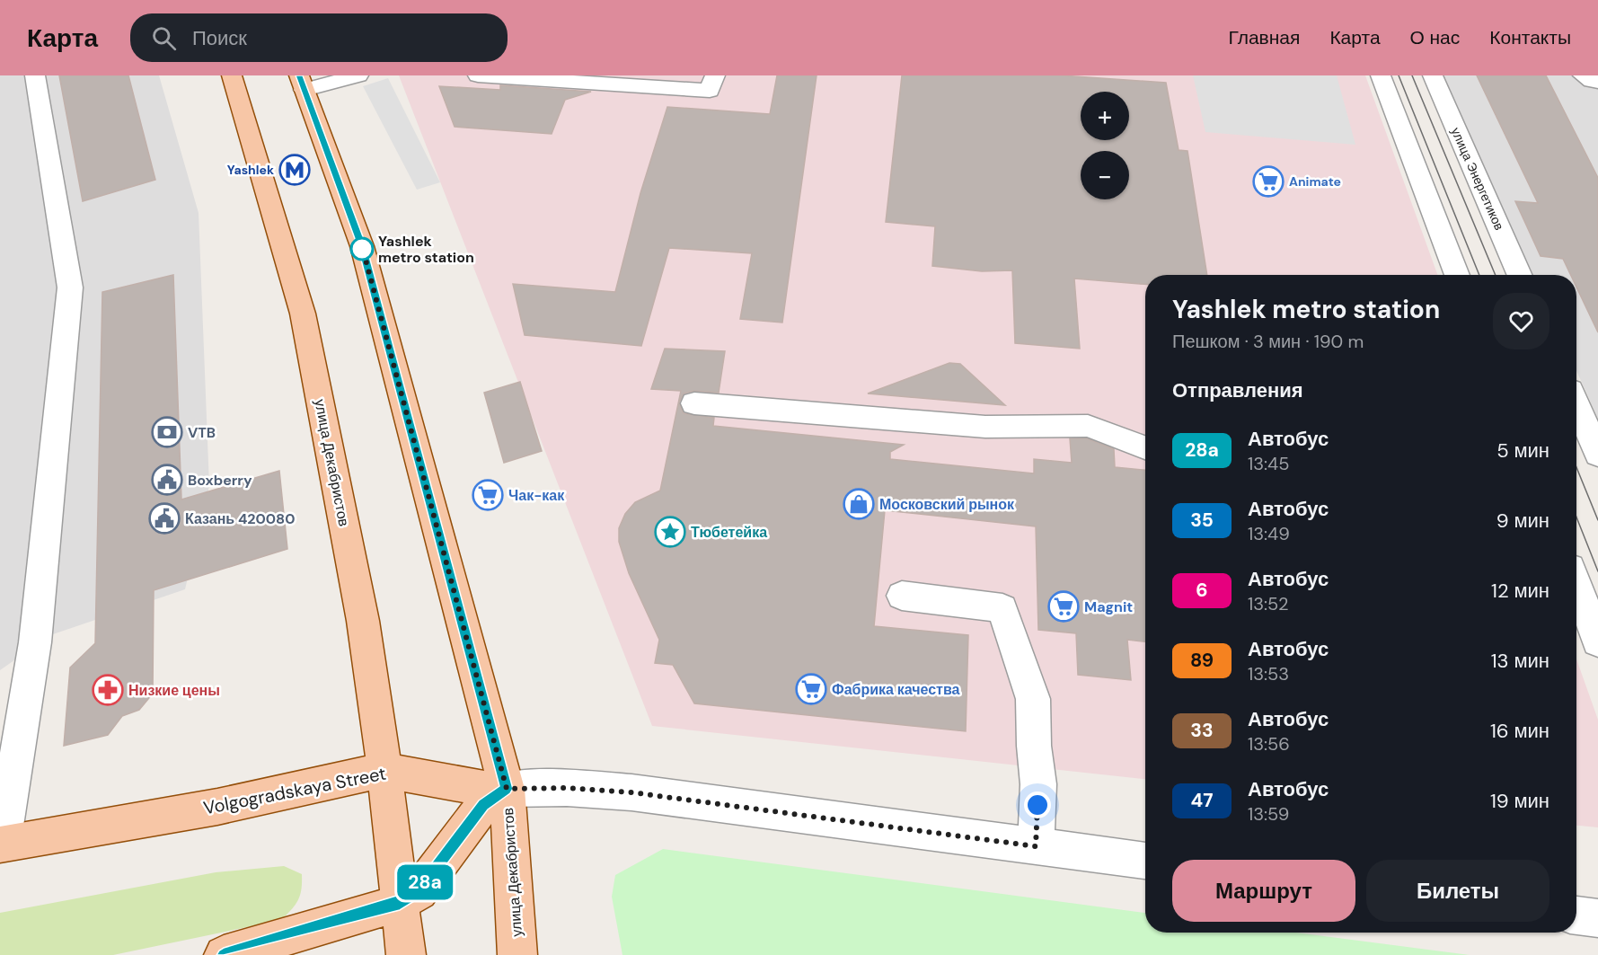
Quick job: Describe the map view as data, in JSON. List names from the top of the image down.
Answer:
{
  "streets": {
    "main road": ["улица Декабристов", "Volgogradskaya Street"],
    "street": ["улица Энергетиков"]
  },
  "crossings": [
    ["улица Декабристов", "Volgogradskaya Street"]
  ],
  "places": {
    "metro station": ["Yashlek"],
    "supermarket": [
      "Animate",
      "Чак-как",
      "Magnit",
      "Фабрика качества"
    ],
    "other": ["Yashlek metro station"],
    "bank": ["VTB"],
    "public building": ["Boxberry", "Казань 420080"],
    "shop": ["Московский рынок"],
    "place": ["Тюбетейка"],
    "pharmacy": ["Низкие цены"]
  },
  "lines": ["bus line 28a"],
  "page": {
    "header": "Карта",
    "search": "Поиск",
    "nav": [
      "Главная",
      "Карта",
      "О нас",
      "Контакты"
    ],
    "on_map": "28a",
    "map_buttons": ["+", "−"],
    "heading": [
      ["Yashlek metro station", "Пешком · 3 мин · 190 m"],
      "Отправления"
    ],
    "list": [
      {
        "mark": "28a",
        "name": "Автобус",
        "note": "13:45",
        "value": "5 мин"
      },
      {
        "mark": "35",
        "name": "Автобус",
        "note": "13:49",
        "value": "9 мин"
      },
      {
        "mark": "6",
        "name": "Автобус",
        "note": "13:52",
        "value": "12 мин"
      },
      {
        "mark": "89",
        "name": "Автобус",
        "note": "13:53",
        "value": "13 мин"
      },
      {
        "mark": "33",
        "name": "Автобус",
        "note": "13:56",
        "value": "16 мин"
      },
      {
        "mark": "47",
        "name": "Автобус",
        "note": "13:59",
        "value": "19 мин"
      }
    ],
    "buttons": ["Маршрут", "Билеты"]
  }
}
